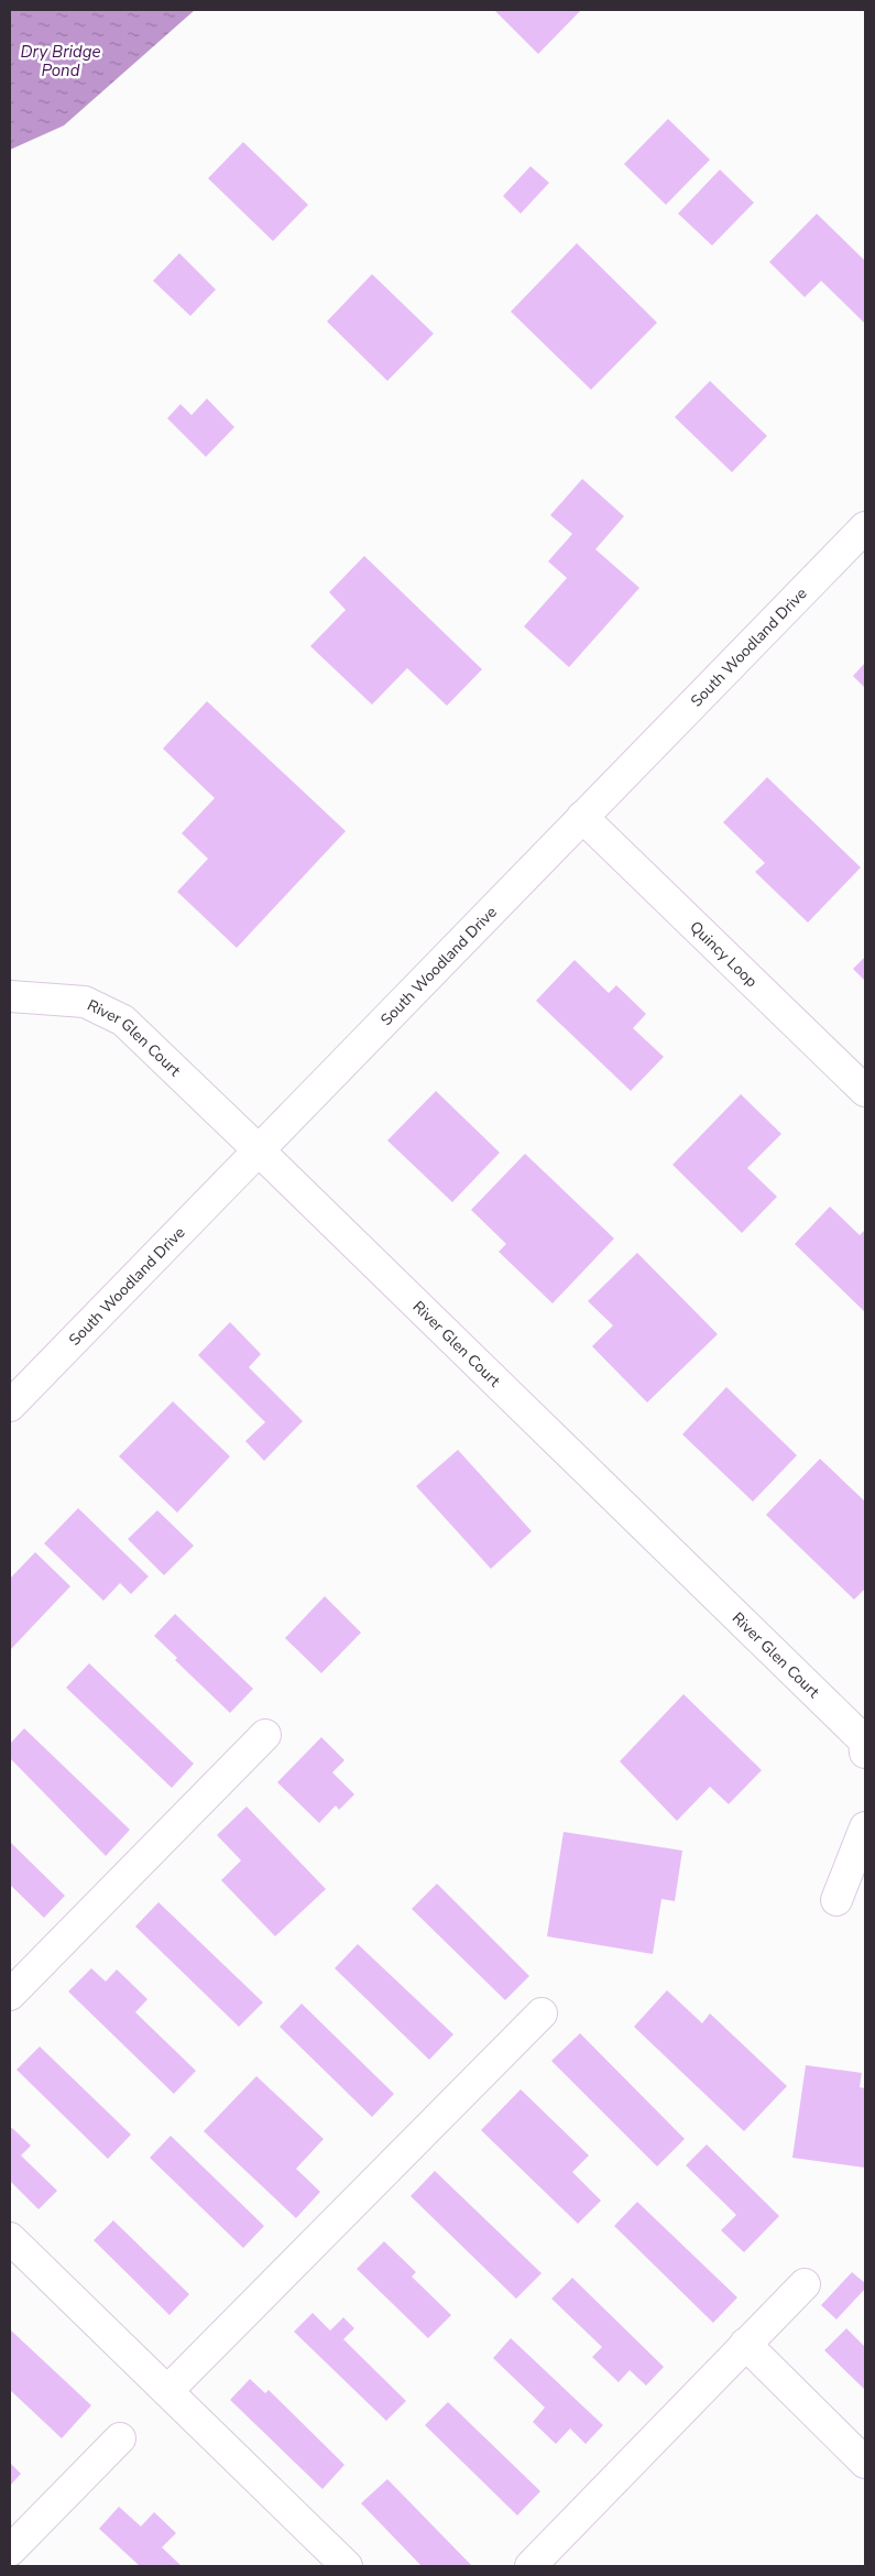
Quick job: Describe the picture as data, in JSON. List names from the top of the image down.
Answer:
{
  "streets": {
    "street": ["South Woodland Drive", "Quincy Loop", "River Glen Court"]
  },
  "crossings": [
    ["South Woodland Drive", "Quincy Loop"],
    ["South Woodland Drive", "River Glen Court"]
  ],
  "water": ["Dry Bridge Pond"]
}
